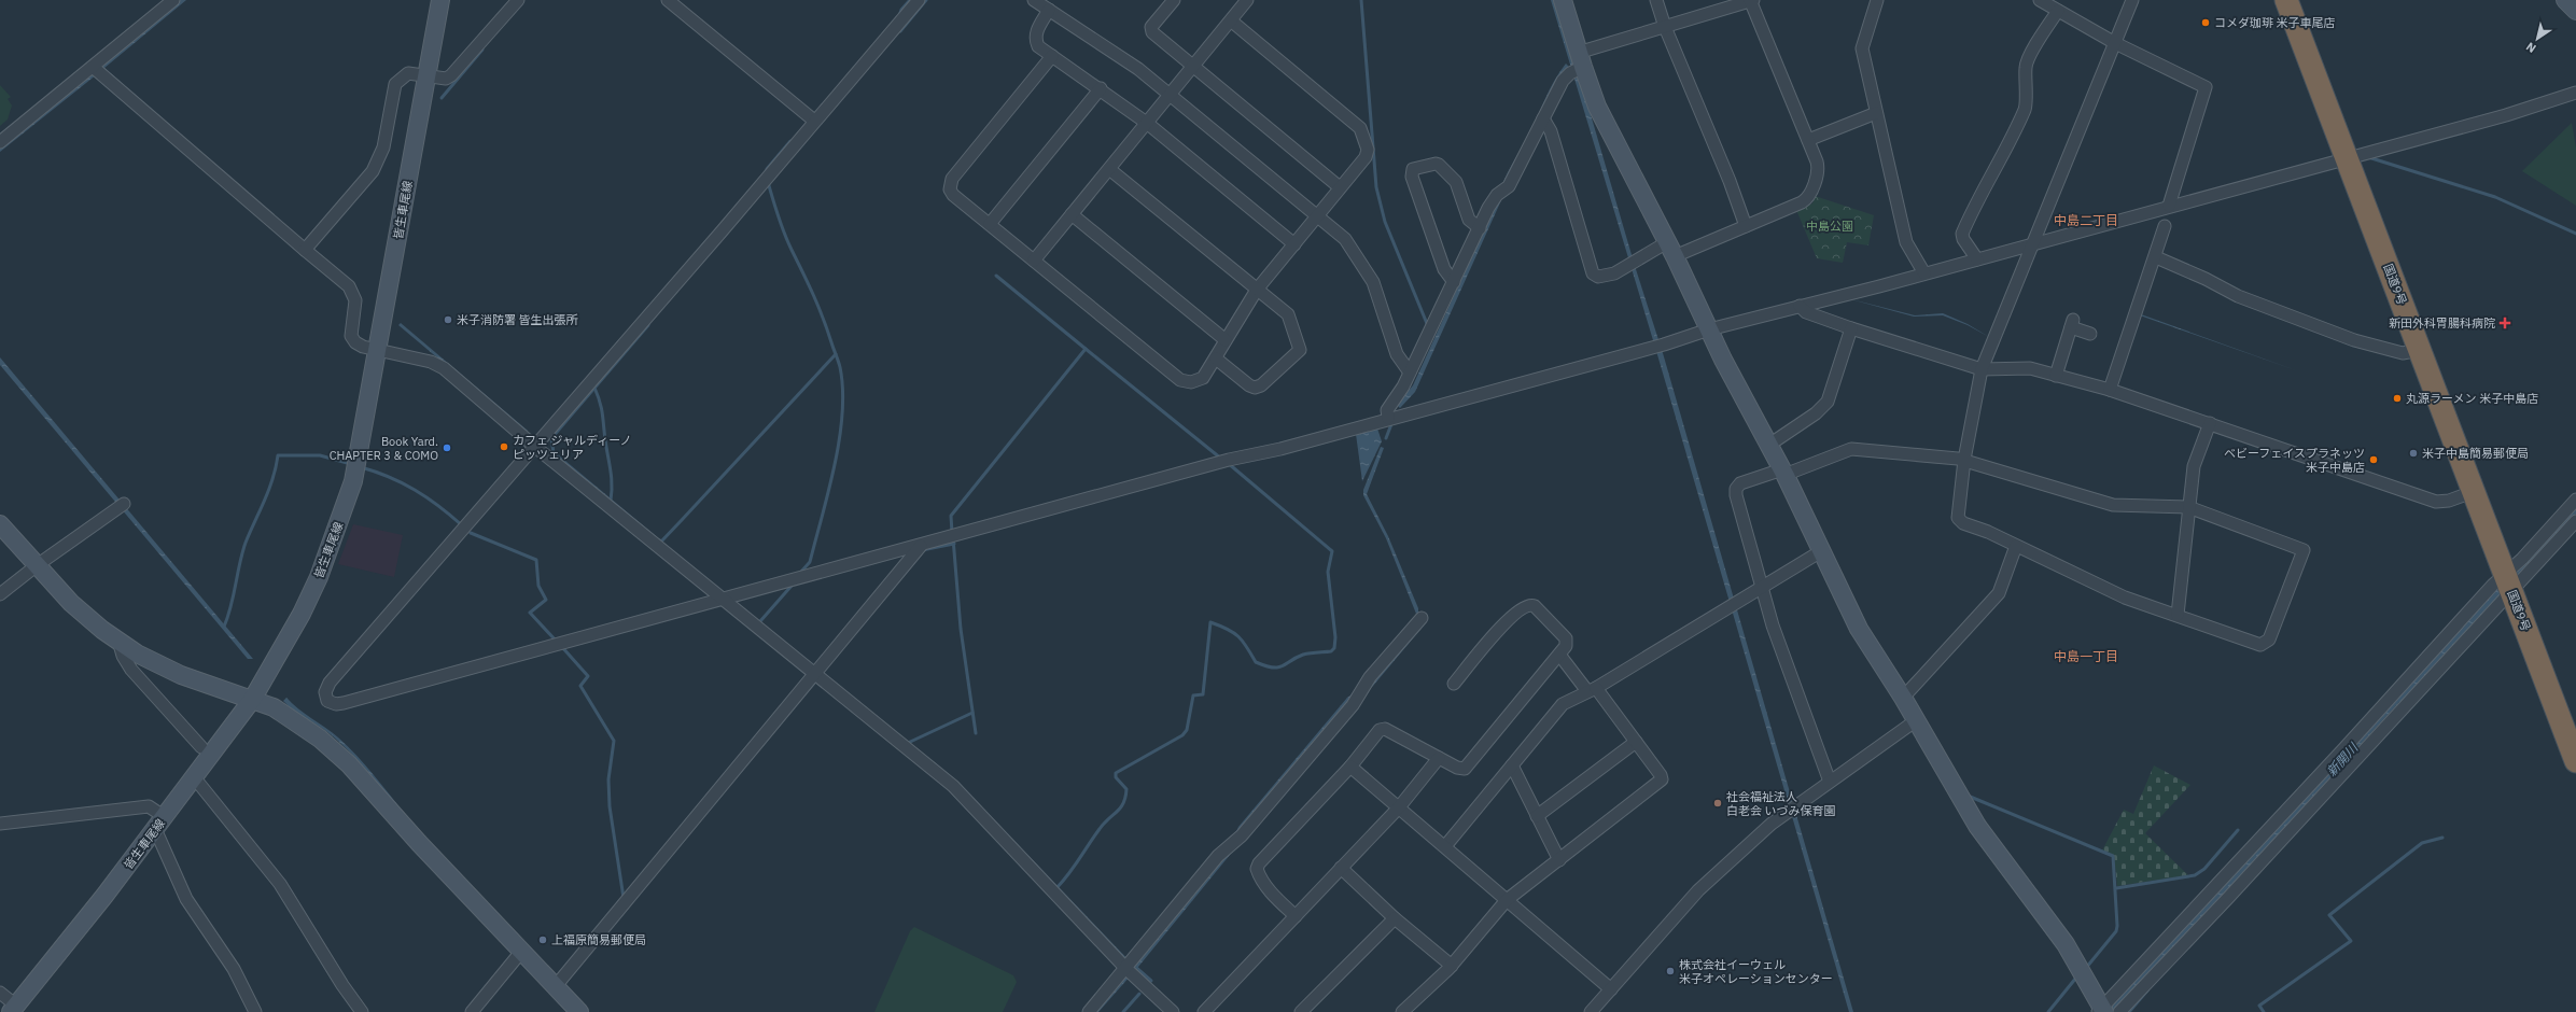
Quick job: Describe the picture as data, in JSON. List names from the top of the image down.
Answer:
{
  "streets": {
    "highway": ["国道9号"],
    "street": ["皆生車尾線"]
  },
  "districts": ["中島二丁目", "中島一丁目"],
  "water": ["新開川"],
  "parks": ["中島公園"],
  "places": {
    "other": [
      "コメダ珈琲 米子車尾店",
      "米子消防署 皆生出張所",
      "丸源ラーメン 米子中島店",
      "カフェ ジャルディーノ ピッツェリア",
      "Book Yard. CHAPTER 3 & COMO",
      "米子中島簡易郵便局",
      "ベビーフェイスプラネッツ 米子中島店",
      "社会福祉法人 白老会 いづみ保育園",
      "上福原簡易郵便局",
      "株式会社イーウェル 米子オペレーションセンター"
    ],
    "health": ["新田外科胃腸科病院"]
  },
  "north": "bottom left"
}
